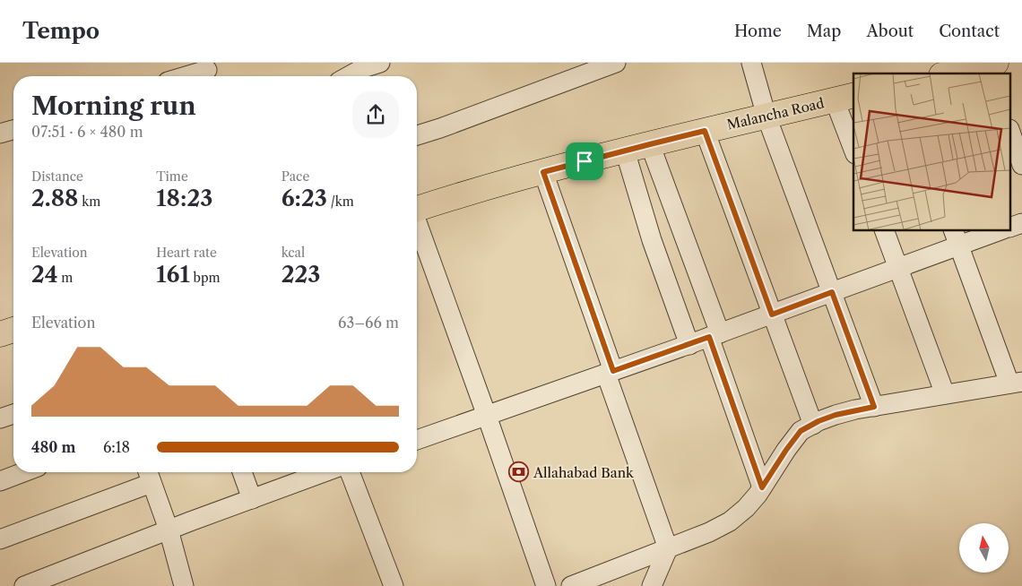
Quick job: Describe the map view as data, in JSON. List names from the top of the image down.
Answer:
{
  "streets": {
    "main road": ["Malancha Road"]
  },
  "places": {
    "bank": ["Allahabad Bank"]
  },
  "north": "top",
  "page": {
    "header": "Tempo",
    "nav": [
      "Home",
      "Map",
      "About",
      "Contact"
    ],
    "heading": ["Morning run", "07:51 · 6 × 480 m"],
    "stats": [
      ["Distance", "2.88 km"],
      ["Time", "18:23"],
      ["Pace", "6:23 /km"],
      ["Elevation", "24 m"],
      ["Heart rate", "161 bpm"],
      ["kcal", "223"]
    ],
    "chart": ["Elevation", "63–66 m"],
    "list": [
      {
        "name": "480 m",
        "note": "6:18"
      }
    ]
  }
}
